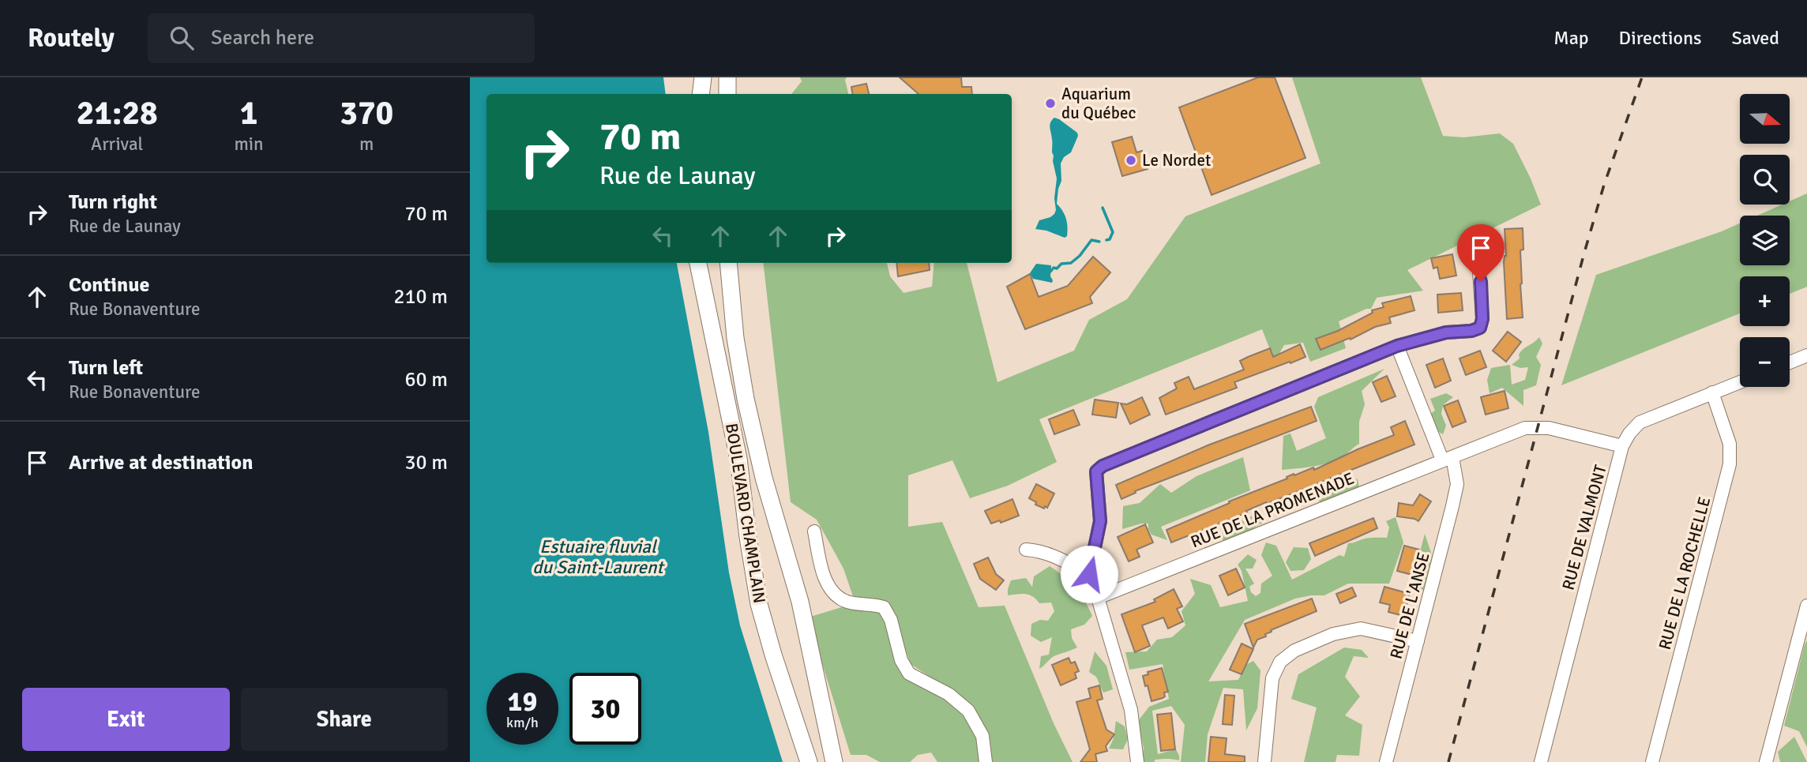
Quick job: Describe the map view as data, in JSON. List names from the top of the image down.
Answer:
{
  "streets": {
    "main road": ["BOULEVARD CHAMPLAIN"],
    "street": [
      "RUE DE LA PROMENADE",
      "RUE DE VALMONT",
      "RUE DE LA ROCHELLE",
      "RUE DE L'ANSE"
    ]
  },
  "crossings": [
    ["RUE DE LA PROMENADE", "RUE DE VALMONT"],
    ["RUE DE LA PROMENADE", "RUE DE L'ANSE"],
    ["RUE DE VALMONT", "RUE DE LA ROCHELLE"]
  ],
  "water": ["Estuaire fluvial du Saint-Laurent"],
  "places": ["Aquarium du Québec", "Le Nordet"],
  "north": "right",
  "page": {
    "header": "Routely",
    "search": "Search here",
    "nav": ["Map", "Directions", "Saved"],
    "eta": [
      "21:28",
      "Arrival",
      "1",
      "min",
      "370",
      "m"
    ],
    "map_buttons": ["+", "−"],
    "turn": ["70 m", "Rue de Launay"],
    "list": [
      {
        "name": "Turn right",
        "note": "Rue de Launay",
        "value": "70 m"
      },
      {
        "name": "Continue",
        "note": "Rue Bonaventure",
        "value": "210 m"
      },
      {
        "name": "Turn left",
        "note": "Rue Bonaventure",
        "value": "60 m"
      },
      {
        "name": "Arrive at destination",
        "value": "30 m"
      }
    ],
    "speed": "19 km/h",
    "limit": "30",
    "buttons": ["Exit", "Share"]
  }
}
